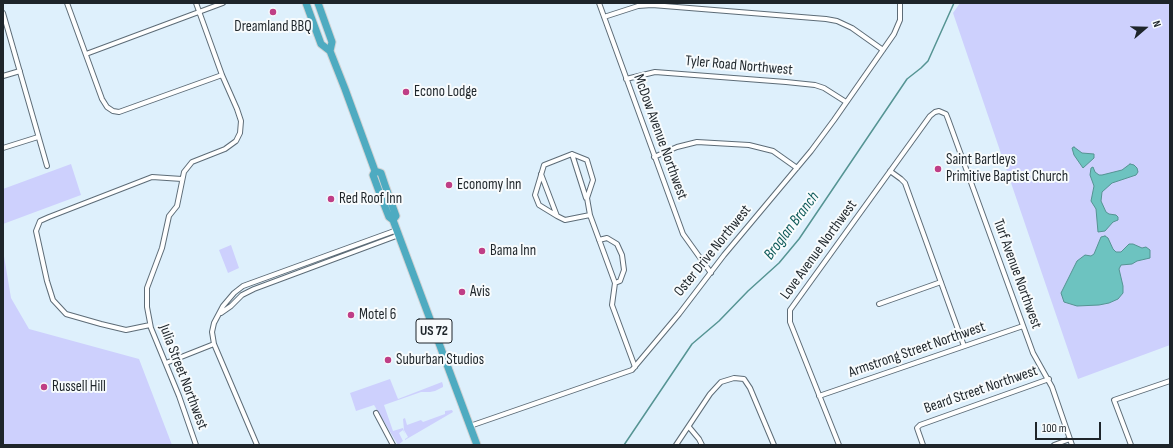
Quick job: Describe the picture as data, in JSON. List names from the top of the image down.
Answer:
{
  "streets": {
    "highway": ["US 72"],
    "street": [
      "Tyler Road Northwest",
      "McDow Avenue Northwest",
      "Love Avenue Northwest",
      "Oster Drive Northwest",
      "Turf Avenue Northwest",
      "Armstrong Street Northwest",
      "Julia Street Northwest",
      "Beard Street Northwest"
    ]
  },
  "crossings": [
    ["Tyler Road Northwest", "McDow Avenue Northwest"],
    ["Tyler Road Northwest", "Oster Drive Northwest"],
    ["McDow Avenue Northwest", "Oster Drive Northwest"],
    ["Love Avenue Northwest", "Turf Avenue Northwest"],
    ["Love Avenue Northwest", "Armstrong Street Northwest"],
    ["Oster Drive Northwest", "US 72"],
    ["Turf Avenue Northwest", "Armstrong Street Northwest"],
    ["Turf Avenue Northwest", "Beard Street Northwest"]
  ],
  "water": ["Broglan Branch"],
  "places": [
    "Dreamland BBQ",
    "Econo Lodge",
    "Saint Bartleys Primitive Baptist Church",
    "Economy Inn",
    "Red Roof Inn",
    "Bama Inn",
    "Avis",
    "Motel 6",
    "Suburban Studios",
    "Russell Hill"
  ],
  "scale_bar": "100 m",
  "north": "right"
}
